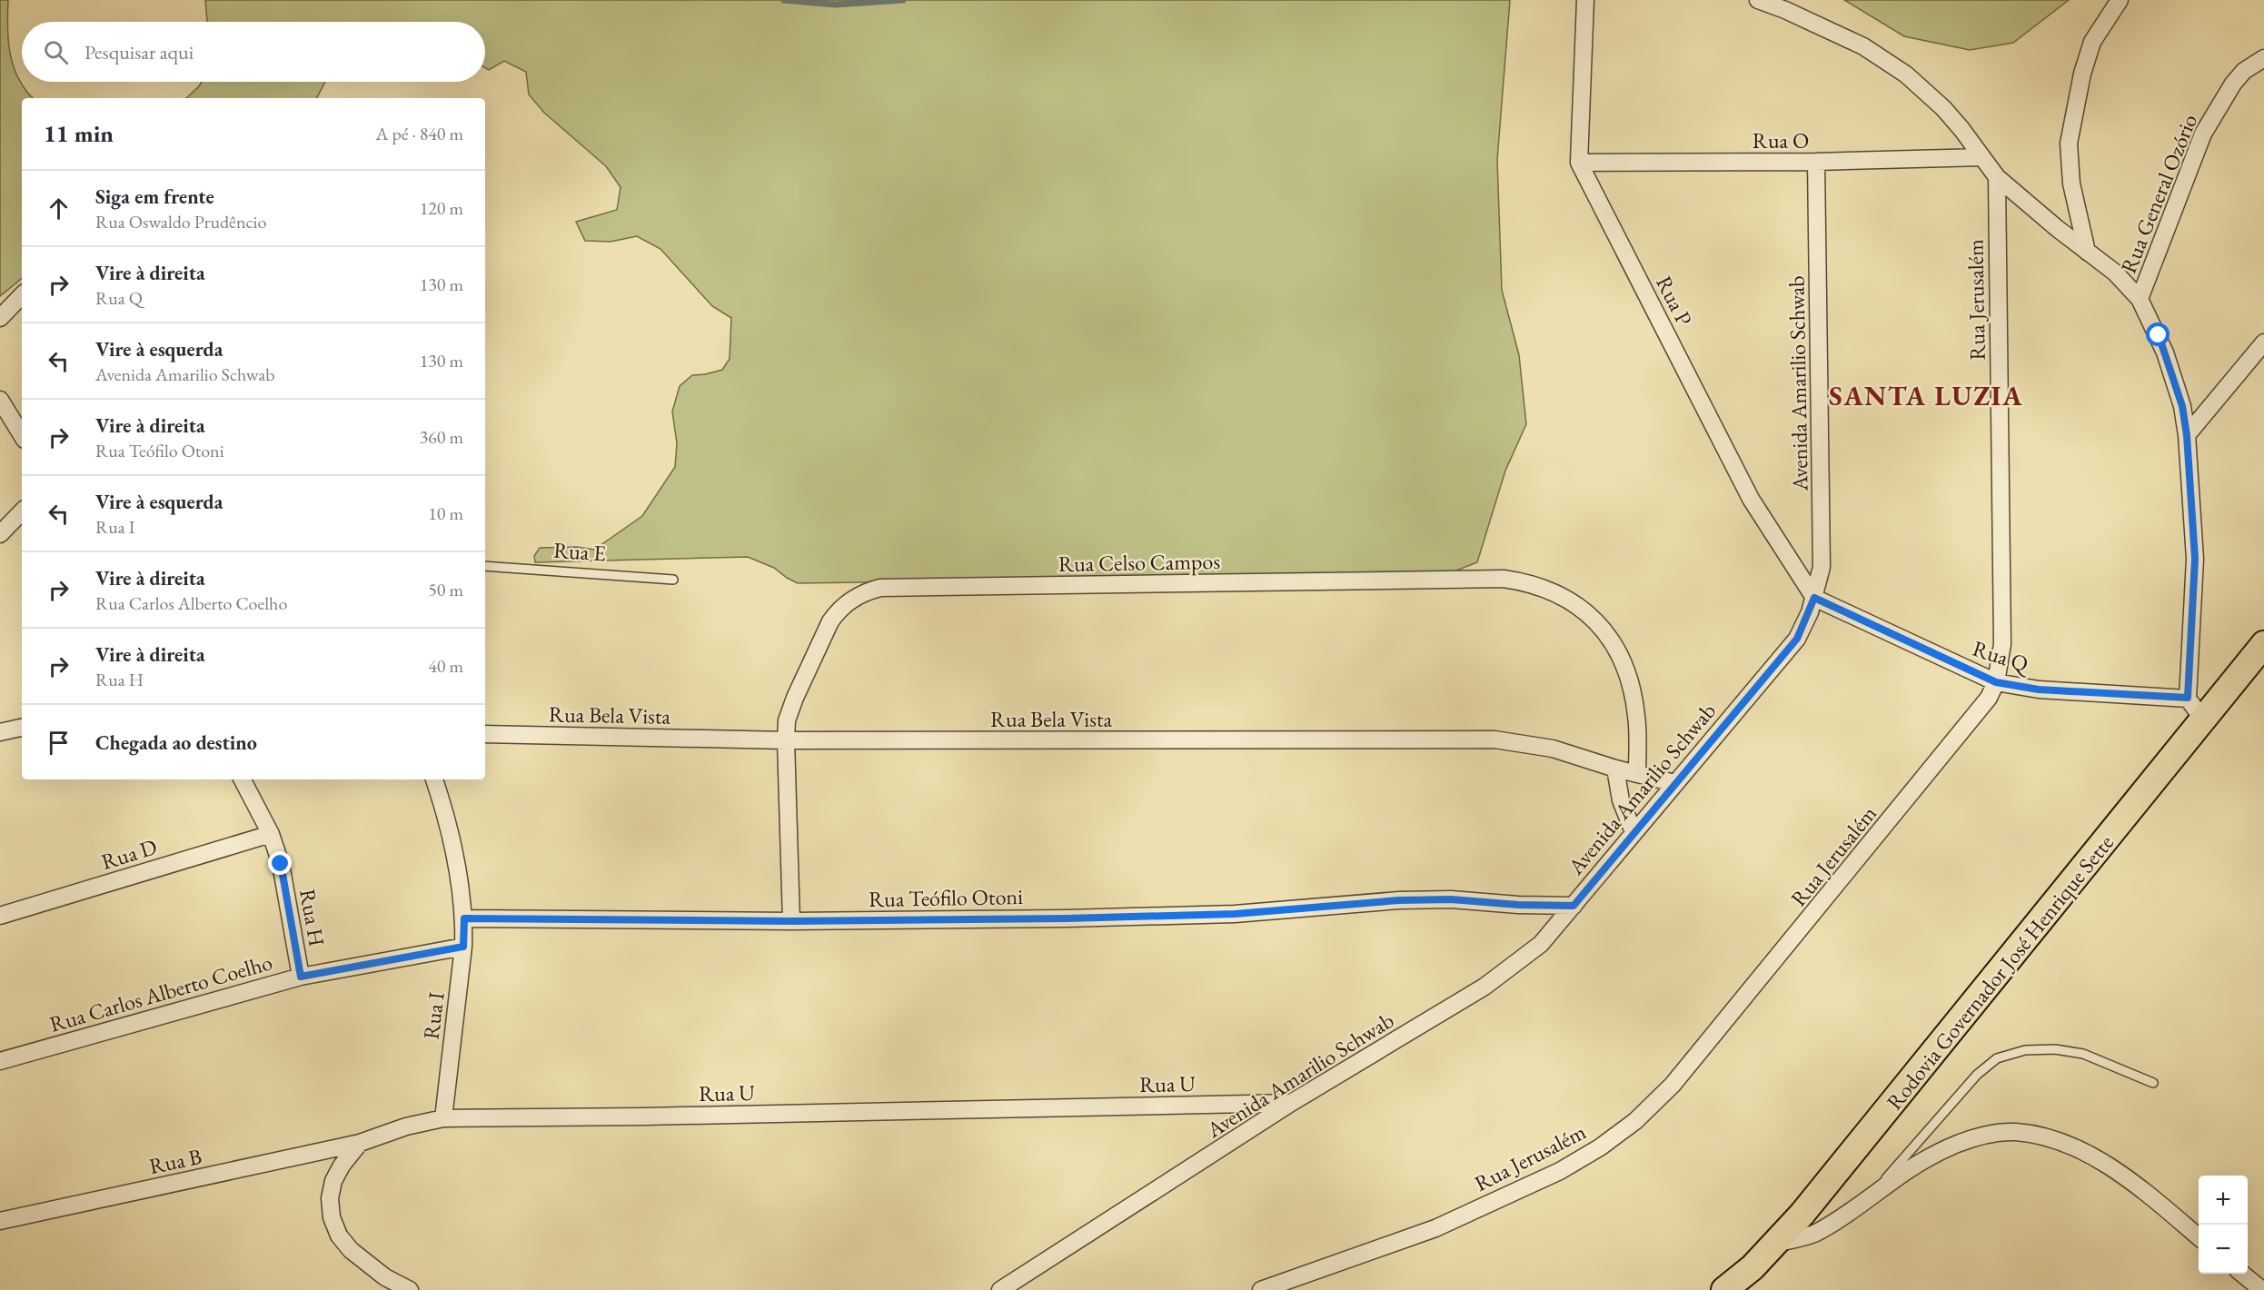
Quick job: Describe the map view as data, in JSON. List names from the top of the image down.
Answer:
{
  "streets": {
    "main road": ["Rodovia Governador José Henrique Sette"],
    "street": [
      "Rua O",
      "Rua General Ozório",
      "Rua Jerusalém",
      "Rua P",
      "Avenida Amarilio Schwab",
      "Rua Celso Campos",
      "Rua Q",
      "Rua Bela Vista",
      "Rua D",
      "Rua Teófilo Otoni",
      "Rua H",
      "Rua Carlos Alberto Coelho",
      "Rua I",
      "Rua U",
      "Rua B"
    ],
    "lane": ["Rua E"]
  },
  "crossings": [
    ["Rua O", "Rua P"],
    ["Rua O", "Avenida Amarilio Schwab"],
    ["Rua Jerusalém", "Rua Q"],
    ["Rua P", "Avenida Amarilio Schwab"],
    ["Rua P", "Rua Q"],
    ["Avenida Amarilio Schwab", "Rua Q"],
    ["Avenida Amarilio Schwab", "Rua Bela Vista"],
    ["Avenida Amarilio Schwab", "Rua Teófilo Otoni"],
    ["Avenida Amarilio Schwab", "Rua U"],
    ["Rua Celso Campos", "Rua Bela Vista"],
    ["Rua Celso Campos", "Rua Teófilo Otoni"],
    ["Rua D", "Rua H"],
    ["Rua Teófilo Otoni", "Rua I"],
    ["Rua H", "Rua Carlos Alberto Coelho"],
    ["Rua Carlos Alberto Coelho", "Rua I"],
    ["Rua I", "Rua U"],
    ["Rua U", "Rua B"]
  ],
  "districts": ["SANTA LUZIA"],
  "page": {
    "search": "Pesquisar aqui",
    "heading": ["11 min", "A pé · 840 m"],
    "list": [
      ["Siga em frente", "Rua Oswaldo Prudêncio", "120 m"],
      ["Vire à direita", "Rua Q", "130 m"],
      ["Vire à esquerda", "Avenida Amarilio Schwab", "130 m"],
      ["Vire à direita", "Rua Teófilo Otoni", "360 m"],
      ["Vire à esquerda", "Rua I", "10 m"],
      ["Vire à direita", "Rua Carlos Alberto Coelho", "50 m"],
      ["Vire à direita", "Rua H", "40 m"],
      "Chegada ao destino"
    ],
    "map_buttons": ["+", "−"]
  }
}
